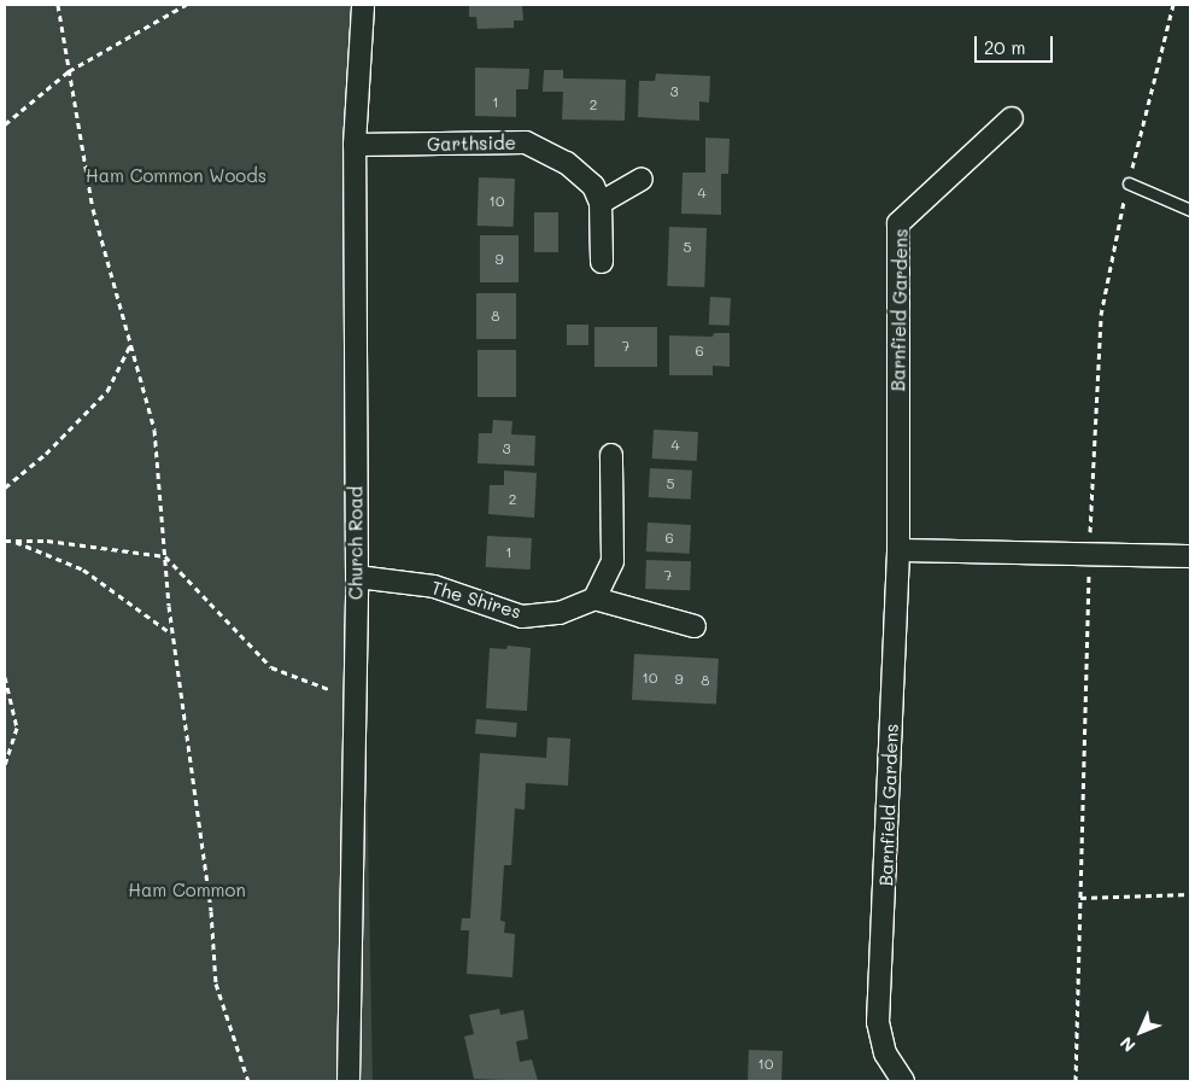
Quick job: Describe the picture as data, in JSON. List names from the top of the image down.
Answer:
{
  "streets": {
    "street": [
      "Garthside",
      "Barnfield Gardens",
      "Church Road",
      "The Shires"
    ]
  },
  "crossings": [
    ["Garthside", "Church Road"],
    ["Church Road", "The Shires"]
  ],
  "parks": ["Ham Common Woods", "Ham Common"],
  "house_numbers": [
    "3",
    "1",
    "2",
    "4",
    "10",
    "5",
    "9",
    "8",
    "7",
    "6",
    "4",
    "3",
    "5",
    "2",
    "6",
    "1",
    "7",
    "10",
    "9",
    "8",
    "10"
  ],
  "scale_bar": "20 m",
  "north": "bottom left"
}
